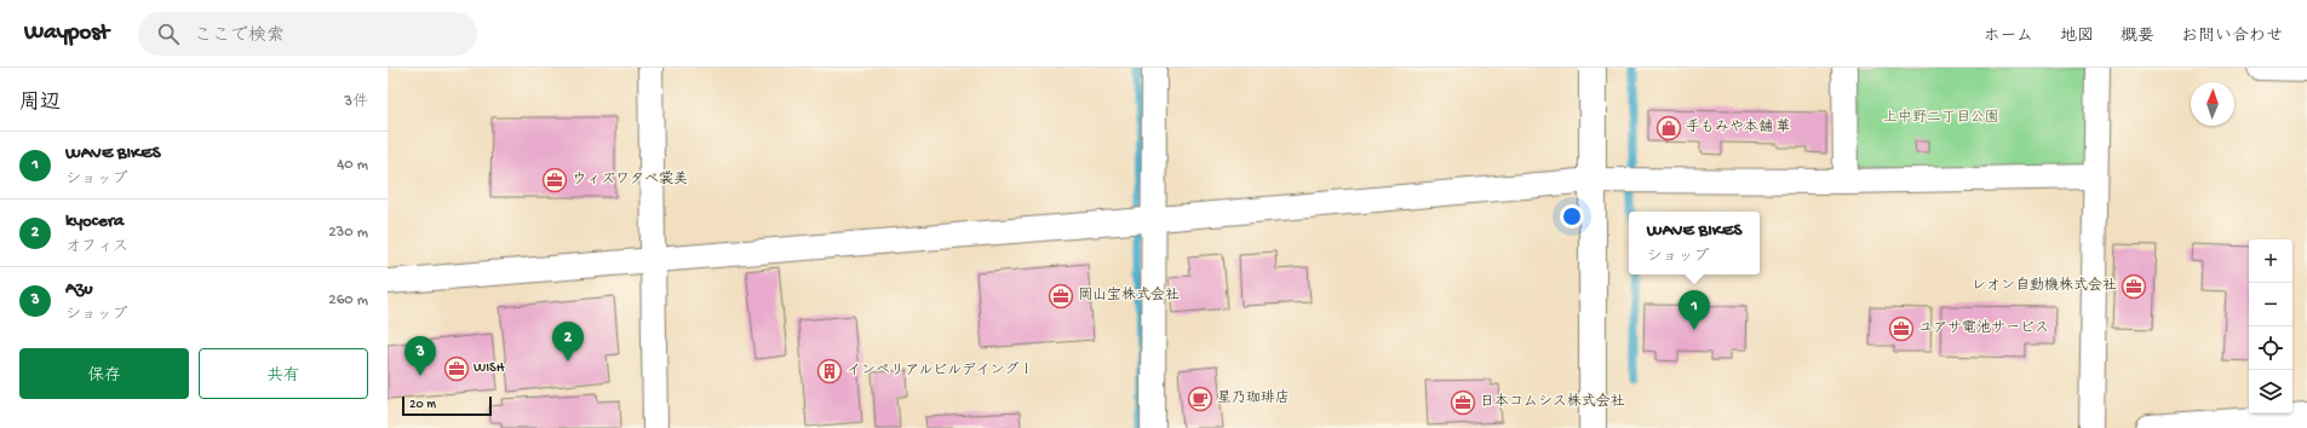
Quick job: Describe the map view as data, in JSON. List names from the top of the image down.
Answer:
{
  "parks": ["上中野二丁目公園"],
  "places": {
    "shop": ["手もみや本舗 華"],
    "office": [
      "ウィズワタベ裳美",
      "レオン自動機株式会社",
      "岡山宝株式会社",
      "ユアサ電池サービス",
      "WISH",
      "日本コムシス株式会社"
    ],
    "building": ["インペリアルビルデイングⅠ"],
    "cafe": ["星乃珈琲店"]
  },
  "scale_bar": "20 m",
  "north": "top",
  "page": {
    "header": "Waypost",
    "search": "ここで検索",
    "nav": [
      "ホーム",
      "地図",
      "概要",
      "お問い合わせ"
    ],
    "heading": ["周辺", "3件"],
    "list": [
      {
        "mark": "1",
        "name": "WAVE BIKES",
        "note": "ショップ",
        "value": "40 m"
      },
      {
        "mark": "2",
        "name": "kyocera",
        "note": "オフィス",
        "value": "230 m"
      },
      {
        "mark": "3",
        "name": "Azu",
        "note": "ショップ",
        "value": "260 m"
      }
    ],
    "popup": ["WAVE BIKES", "ショップ"],
    "map_buttons": ["+", "−"],
    "pins": ["1", "2", "3"],
    "buttons": ["保存", "共有"],
    "scale": "20 m"
  }
}
